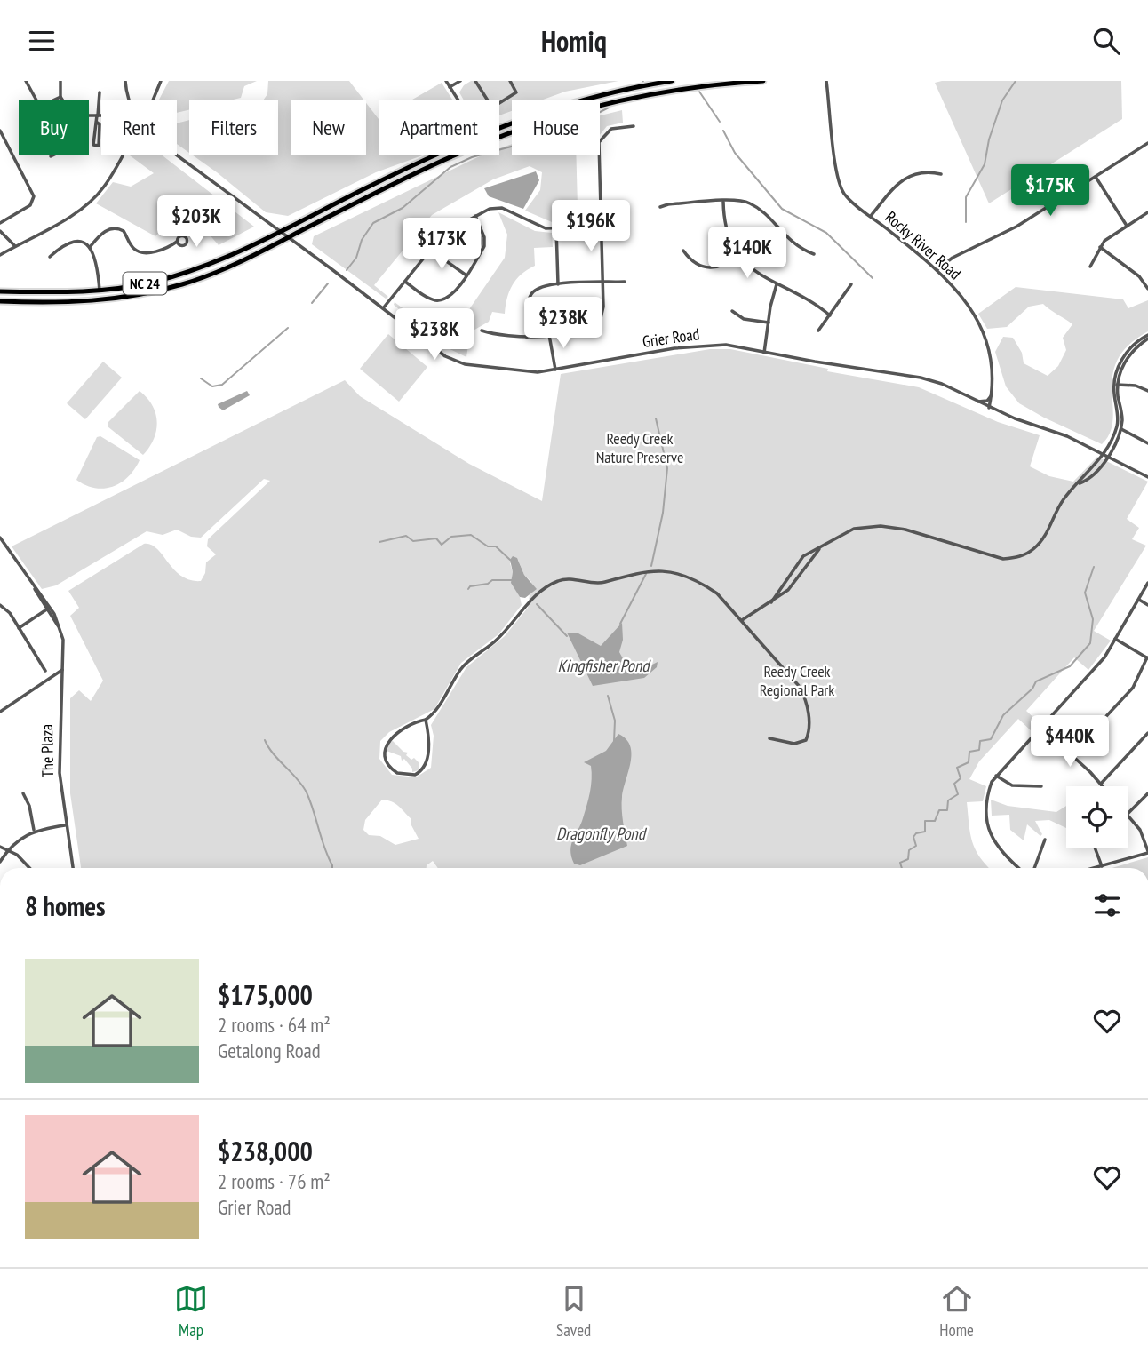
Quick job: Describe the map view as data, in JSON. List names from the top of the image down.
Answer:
{
  "streets": {
    "main road": ["NC 24"],
    "street": ["Rocky River Road", "Grier Road", "The Plaza"]
  },
  "crossings": [
    ["Rocky River Road", "Grier Road"],
    ["NC 24", "Grier Road"]
  ],
  "water": ["Kingfisher Pond", "Dragonfly Pond"],
  "parks": ["Reedy Creek Nature Preserve", "Reedy Creek Regional Park"],
  "page": {
    "header": "Homiq",
    "chip": [
      "Buy",
      "Rent",
      "Filters",
      "New",
      "Apartment",
      "House"
    ],
    "price": [
      "$175K",
      "$203K",
      "$196K",
      "$173K",
      "$140K",
      "$238K",
      "$238K",
      "$440K"
    ],
    "heading": "8 homes",
    "list": [
      {
        "name": "$175,000",
        "note": "2 rooms · 64 m² · Getalong Road"
      },
      {
        "name": "$238,000",
        "note": "2 rooms · 76 m² · Grier Road"
      }
    ],
    "tabs": ["Map", "Saved", "Home"]
  }
}
